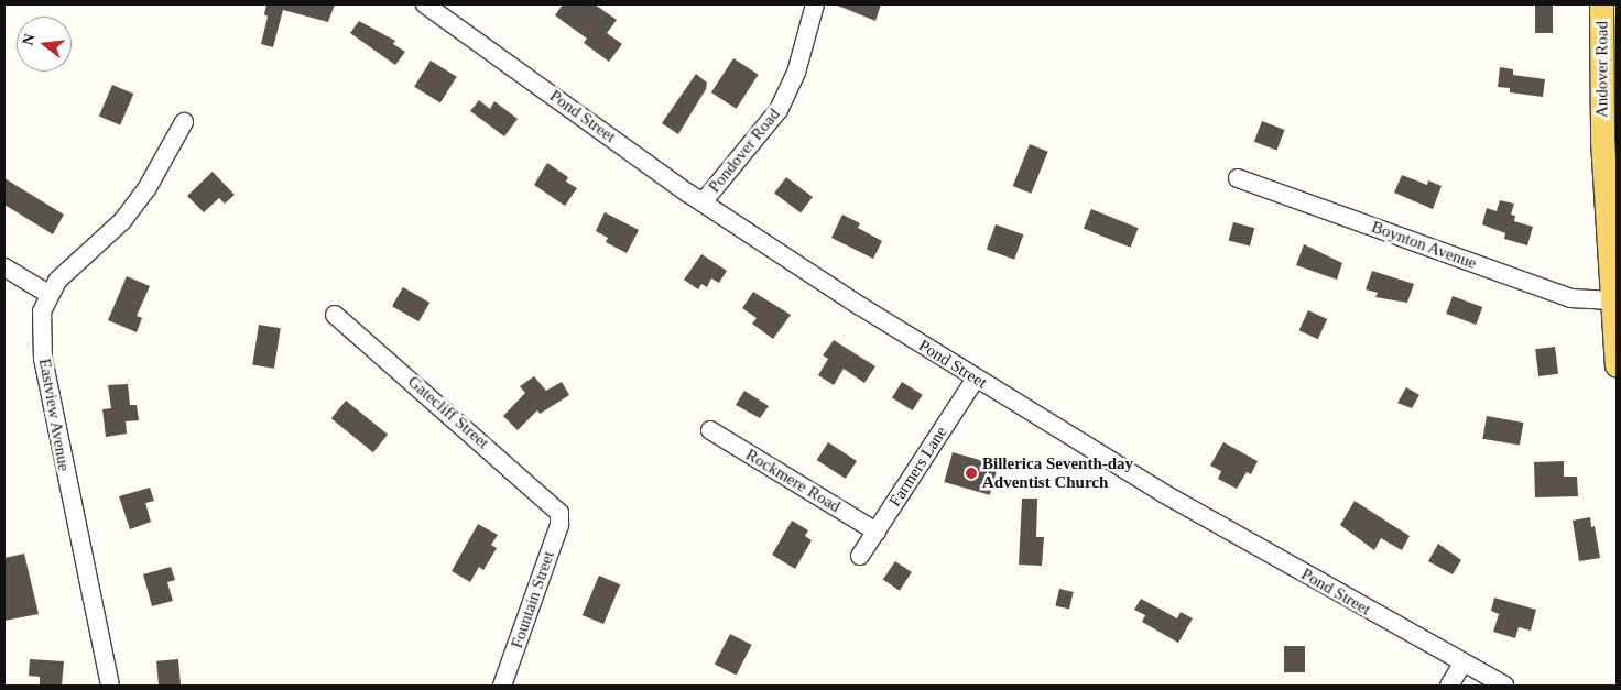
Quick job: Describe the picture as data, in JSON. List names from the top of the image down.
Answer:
{
  "streets": {
    "main road": ["Andover Road"],
    "street": [
      "Pond Street",
      "Pondover Road",
      "Boynton Avenue",
      "Gatecliff Street",
      "Eastview Avenue",
      "Farmers Lane",
      "Rockmere Road",
      "Fountain Street"
    ]
  },
  "crossings": [
    ["Andover Road", "Boynton Avenue"],
    ["Pond Street", "Pondover Road"],
    ["Pond Street", "Farmers Lane"],
    ["Gatecliff Street", "Fountain Street"],
    ["Farmers Lane", "Rockmere Road"]
  ],
  "places": ["Billerica Seventh-day Adventist Church"],
  "north": "left"
}
